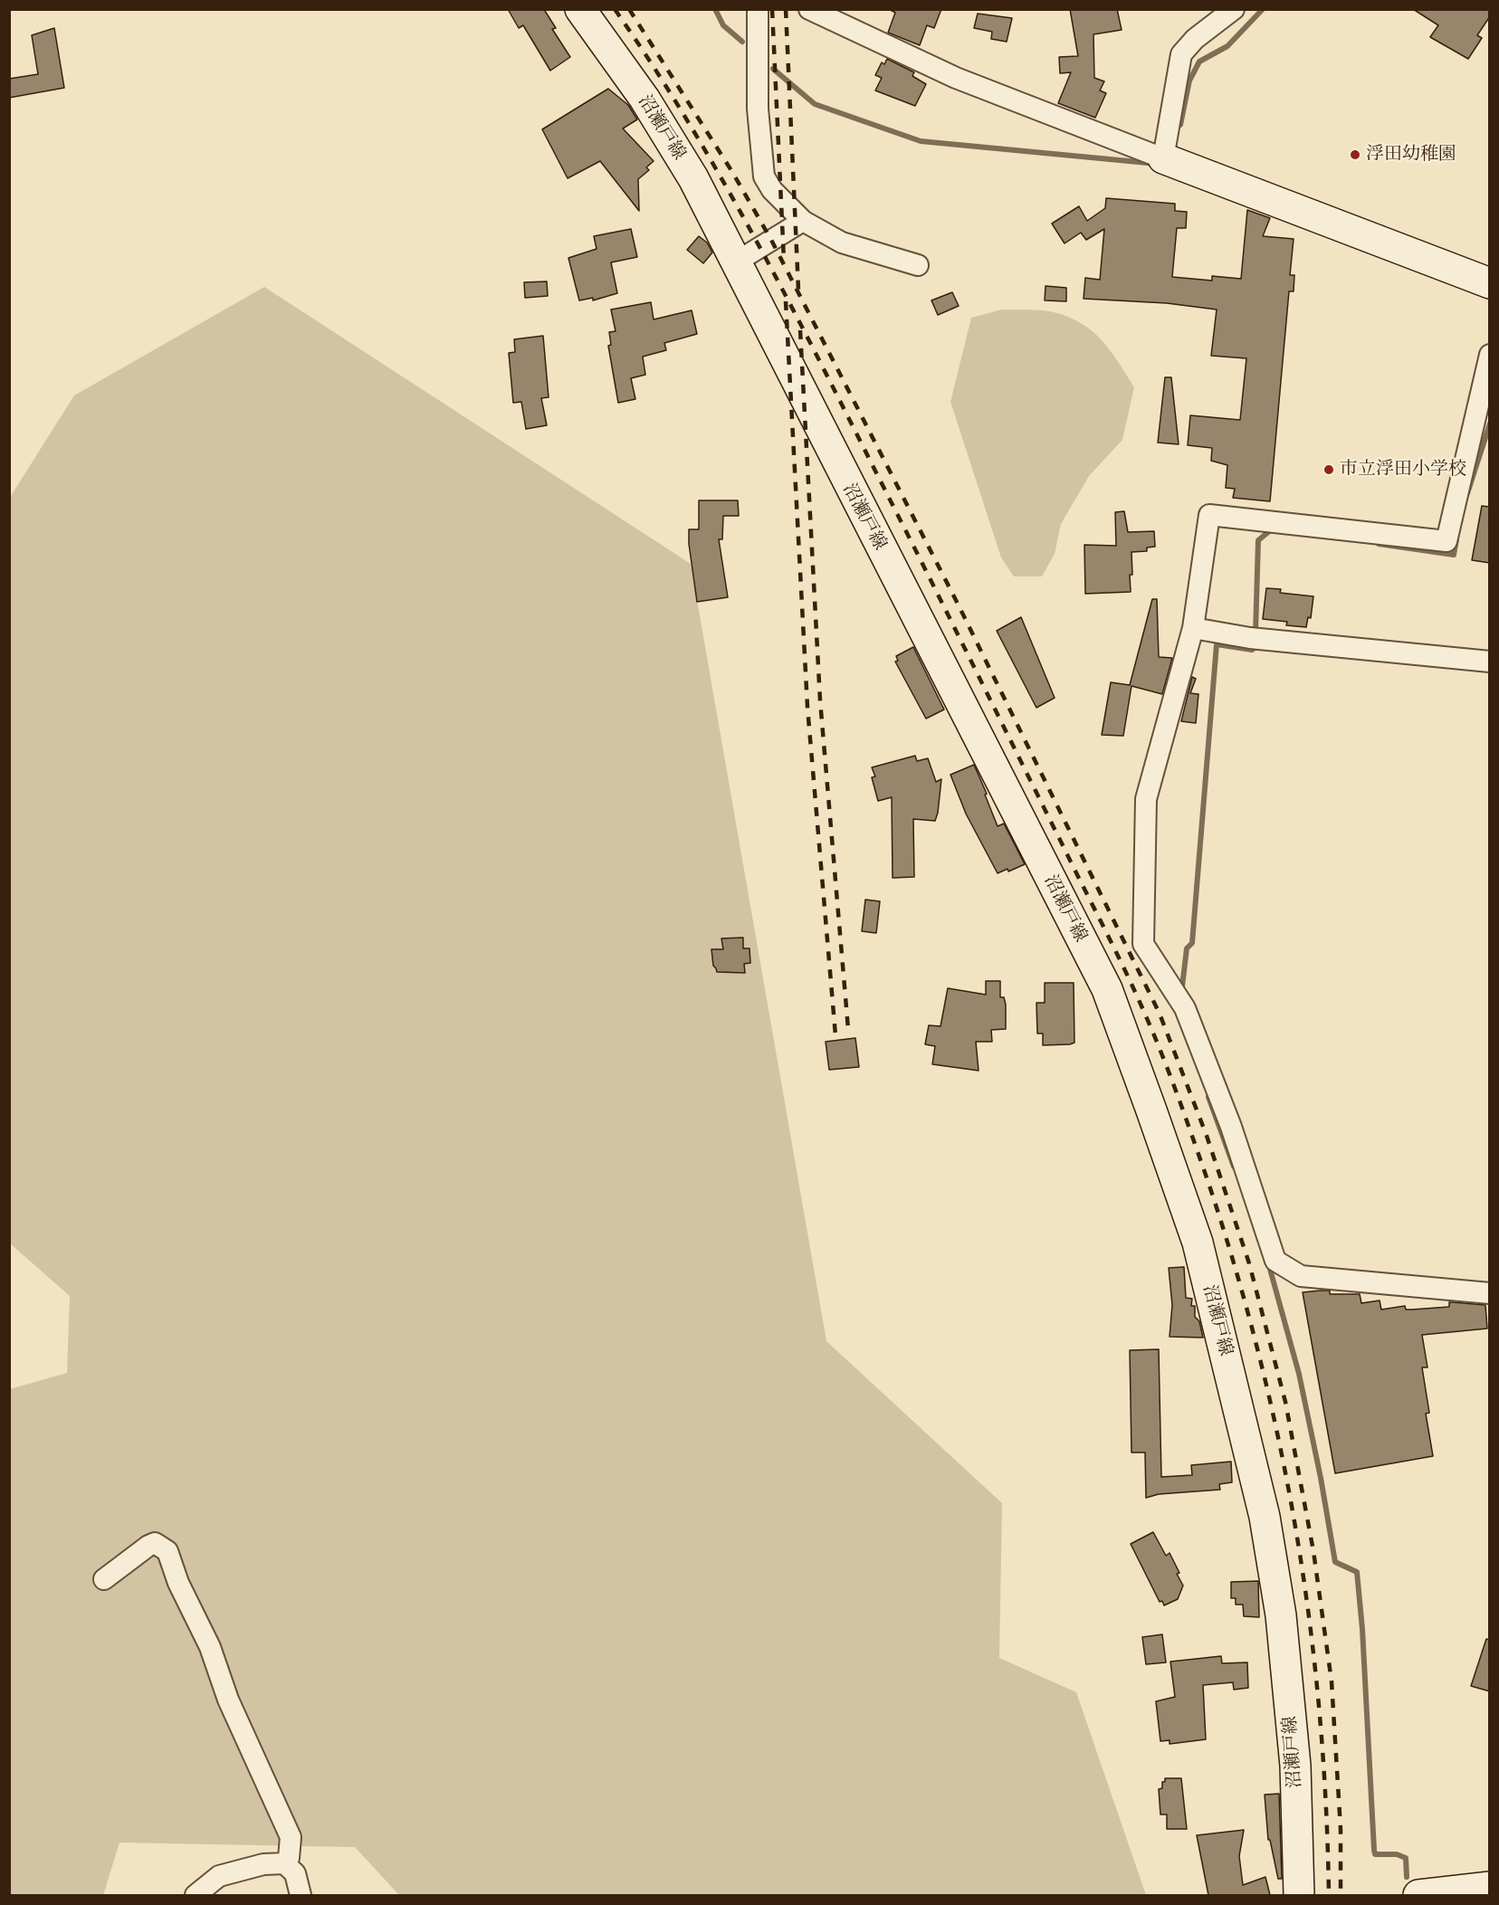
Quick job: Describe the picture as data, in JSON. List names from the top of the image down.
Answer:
{
  "streets": {
    "main road": ["沼瀬戸線"]
  },
  "places": ["浮田幼稚園", "市立浮田小学校"]
}
